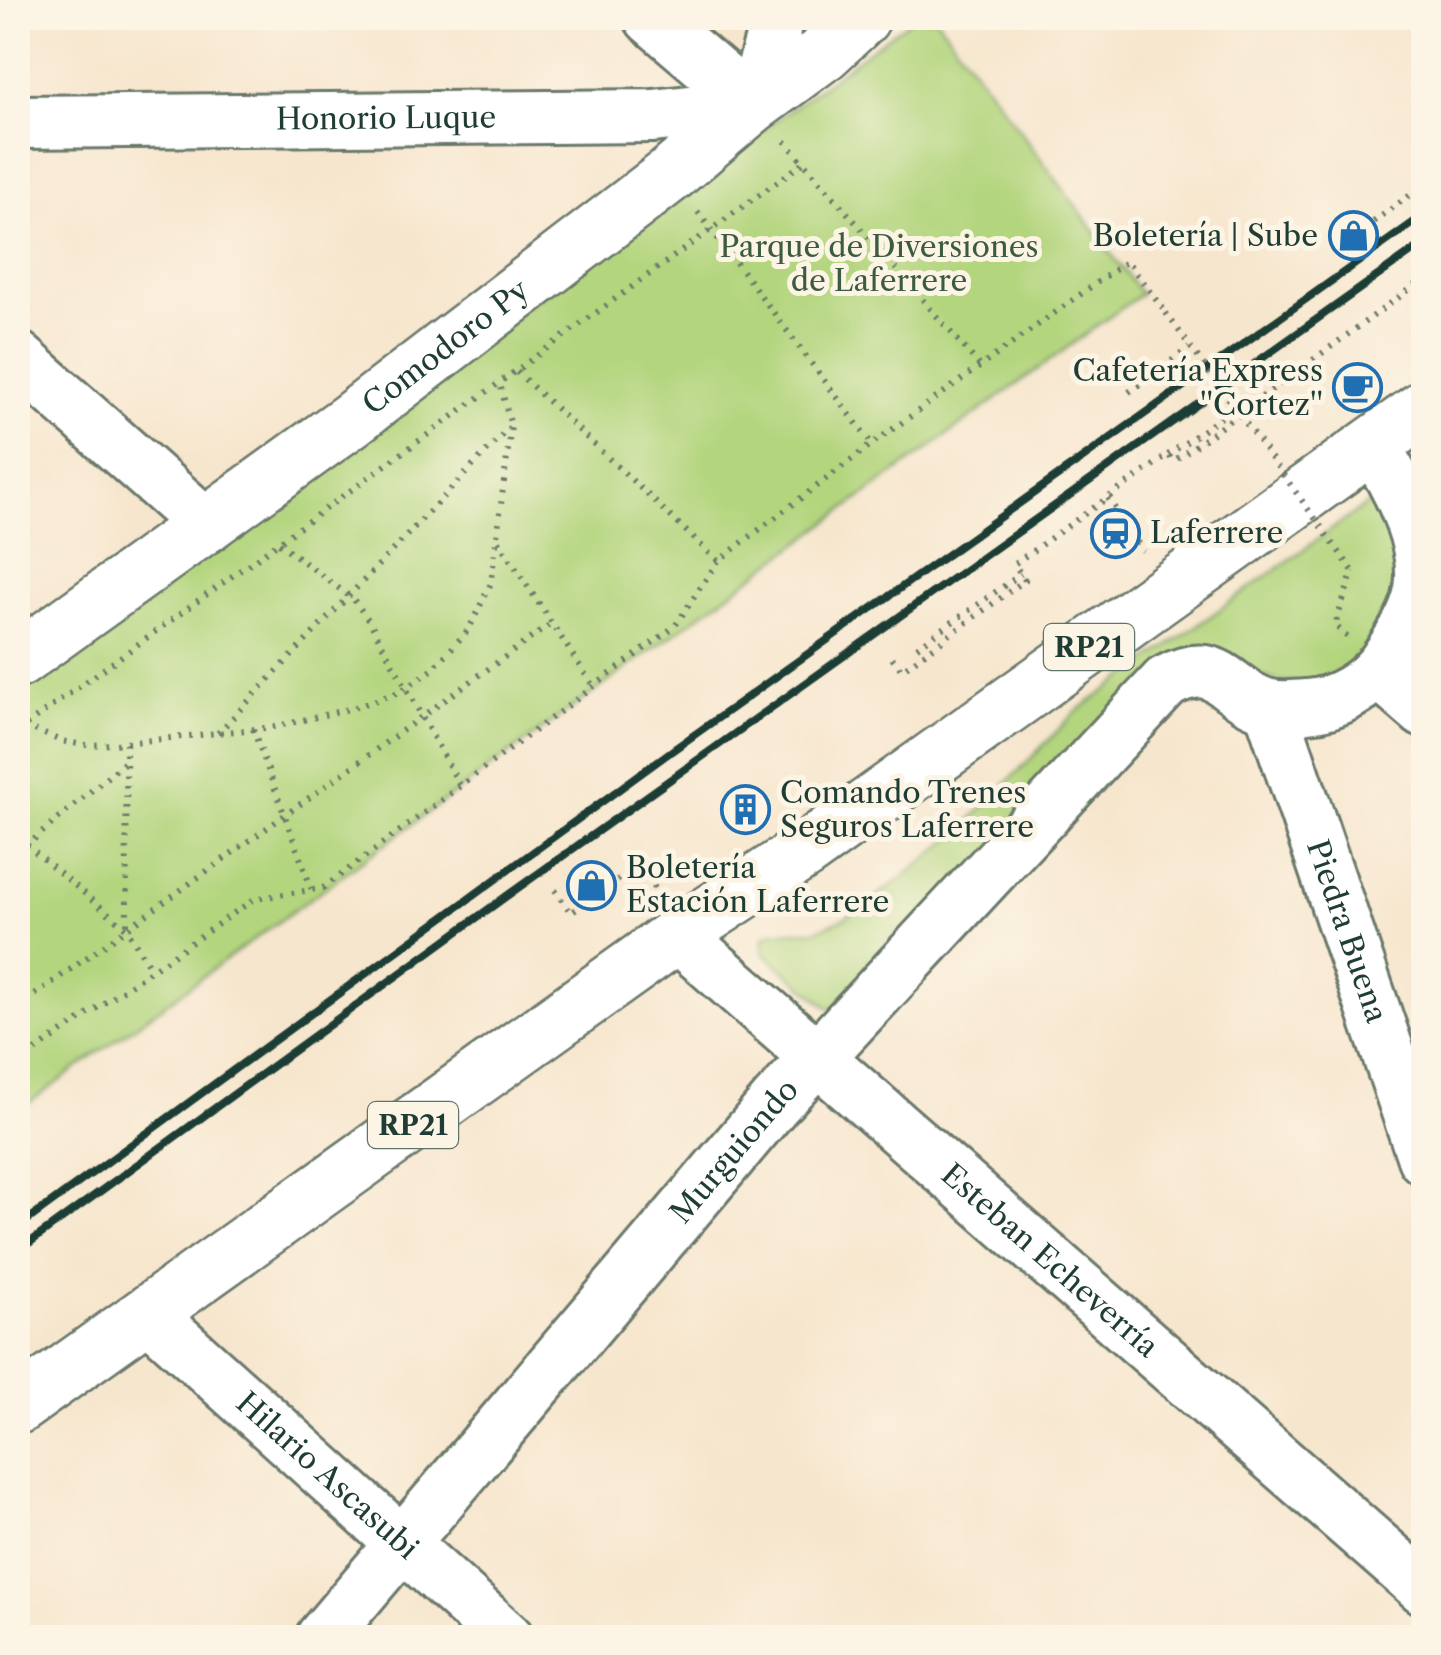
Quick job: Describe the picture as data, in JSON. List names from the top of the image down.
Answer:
{
  "streets": {
    "main road": ["Comodoro Py", "RP21"],
    "street": [
      "Honorio Luque",
      "Piedra Buena",
      "Murguiondo",
      "Esteban Echeverría",
      "Hilario Ascasubi"
    ]
  },
  "crossings": [
    ["Honorio Luque", "Comodoro Py"],
    ["RP21", "Esteban Echeverría"],
    ["RP21", "Hilario Ascasubi"],
    ["Piedra Buena", "Murguiondo"],
    ["Murguiondo", "Esteban Echeverría"],
    ["Murguiondo", "Hilario Ascasubi"]
  ],
  "parks": ["Parque de Diversiones de Laferrere"],
  "places": {
    "shop": ["Boletería | Sube", "Boletería Estación Laferrere"],
    "cafe": ["Cafetería Express ''Cortez''"],
    "station": ["Laferrere"],
    "building": ["Comando Trenes Seguros Laferrere"]
  }
}
